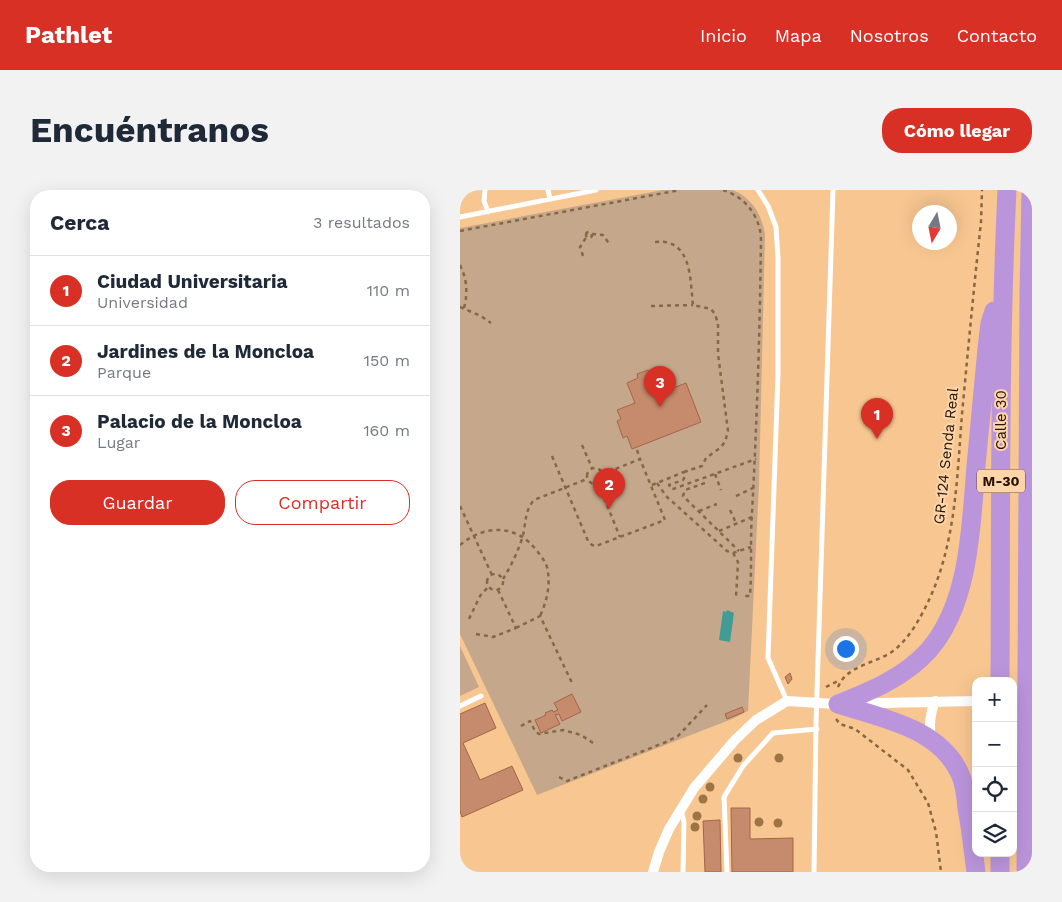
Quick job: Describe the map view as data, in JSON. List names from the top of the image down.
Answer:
{
  "streets": {
    "highway": ["Calle 30", "M-30"],
    "path": ["GR-124 Senda Real"]
  },
  "north": "bottom",
  "page": {
    "header": "Pathlet",
    "nav": [
      "Inicio",
      "Mapa",
      "Nosotros",
      "Contacto"
    ],
    "buttons": [
      "Cómo llegar",
      ["Guardar", "Compartir"]
    ],
    "title": "Encuéntranos",
    "heading": ["Cerca", "3 resultados"],
    "list": [
      {
        "mark": "1",
        "name": "Ciudad Universitaria",
        "note": "Universidad",
        "value": "110 m"
      },
      {
        "mark": "2",
        "name": "Jardines de la Moncloa",
        "note": "Parque",
        "value": "150 m"
      },
      {
        "mark": "3",
        "name": "Palacio de la Moncloa",
        "note": "Lugar",
        "value": "160 m"
      }
    ],
    "pins": ["3", "1", "2"],
    "map_buttons": ["+", "−"]
  }
}
